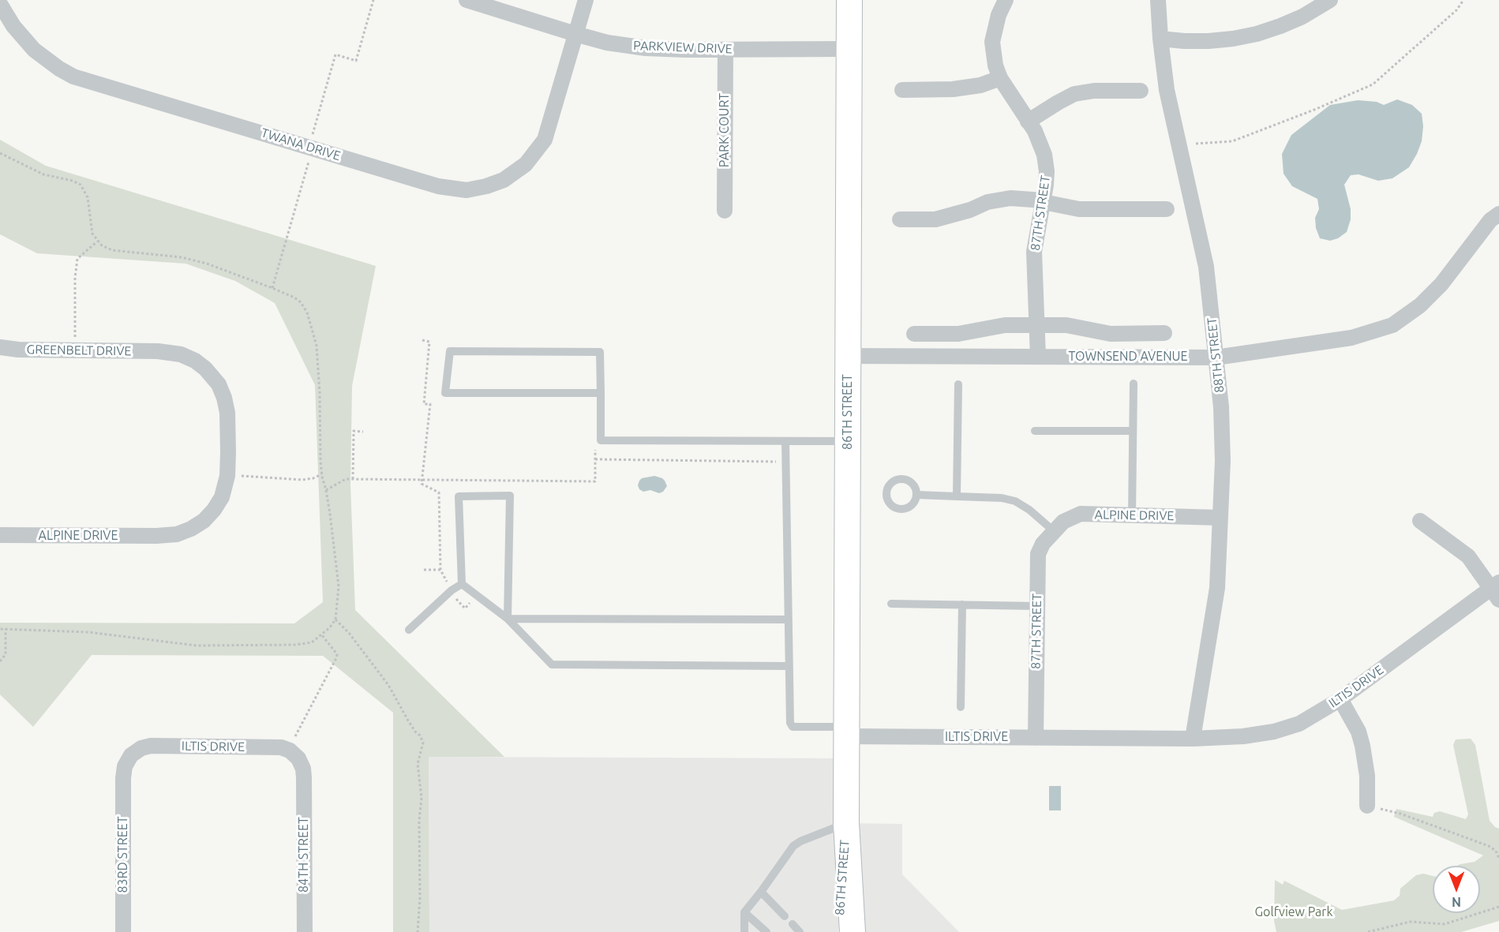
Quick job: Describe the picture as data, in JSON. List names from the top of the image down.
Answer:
{
  "streets": {
    "main road": ["86TH STREET"],
    "street": [
      "PARKVIEW DRIVE",
      "PARK COURT",
      "TWANA DRIVE",
      "87TH STREET",
      "GREENBELT DRIVE",
      "88TH STREET",
      "TOWNSEND AVENUE",
      "ALPINE DRIVE",
      "ILTIS DRIVE",
      "83RD STREET",
      "84TH STREET"
    ]
  },
  "crossings": [
    ["PARKVIEW DRIVE", "PARK COURT"],
    ["PARKVIEW DRIVE", "TWANA DRIVE"],
    ["PARKVIEW DRIVE", "86TH STREET"],
    ["87TH STREET", "TOWNSEND AVENUE"],
    ["87TH STREET", "ALPINE DRIVE"],
    ["87TH STREET", "ILTIS DRIVE"],
    ["GREENBELT DRIVE", "ALPINE DRIVE"],
    ["88TH STREET", "TOWNSEND AVENUE"],
    ["88TH STREET", "ALPINE DRIVE"],
    ["88TH STREET", "ILTIS DRIVE"],
    ["TOWNSEND AVENUE", "86TH STREET"],
    ["86TH STREET", "ILTIS DRIVE"],
    ["ILTIS DRIVE", "83RD STREET"],
    ["ILTIS DRIVE", "84TH STREET"]
  ],
  "parks": ["Golfview Park"],
  "north": "bottom"
}
